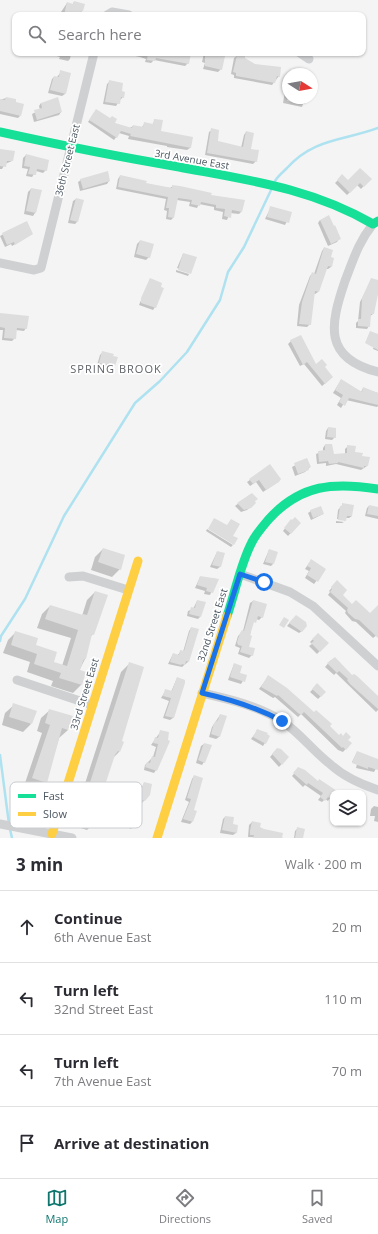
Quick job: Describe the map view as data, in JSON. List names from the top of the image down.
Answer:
{
  "streets": {
    "street": [
      "3rd Avenue East",
      "36th Street East",
      "32nd Street East",
      "33rd Street East"
    ]
  },
  "crossings": [
    ["3rd Avenue East", "36th Street East"]
  ],
  "districts": ["SPRING BROOK"],
  "legend": ["Fast", "Slow"],
  "north": "right",
  "page": {
    "search": "Search here",
    "heading": ["3 min", "Walk · 200 m"],
    "list": [
      ["Continue", "6th Avenue East", "20 m"],
      ["Turn left", "32nd Street East", "110 m"],
      ["Turn left", "7th Avenue East", "70 m"],
      "Arrive at destination"
    ],
    "nav": ["Map", "Directions", "Saved"]
  }
}
